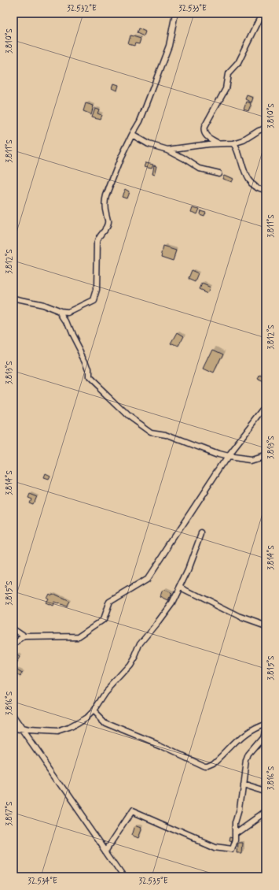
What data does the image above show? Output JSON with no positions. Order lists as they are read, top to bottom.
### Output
{
  "coordinates": [
    "32.532°E",
    "32.533°E",
    "3.810°S",
    "3.811°S",
    "3.812°S",
    "3.813°S",
    "3.814°S",
    "3.815°S",
    "3.816°S",
    "3.817°S",
    "32.534°E",
    "32.535°E"
  ]
}
